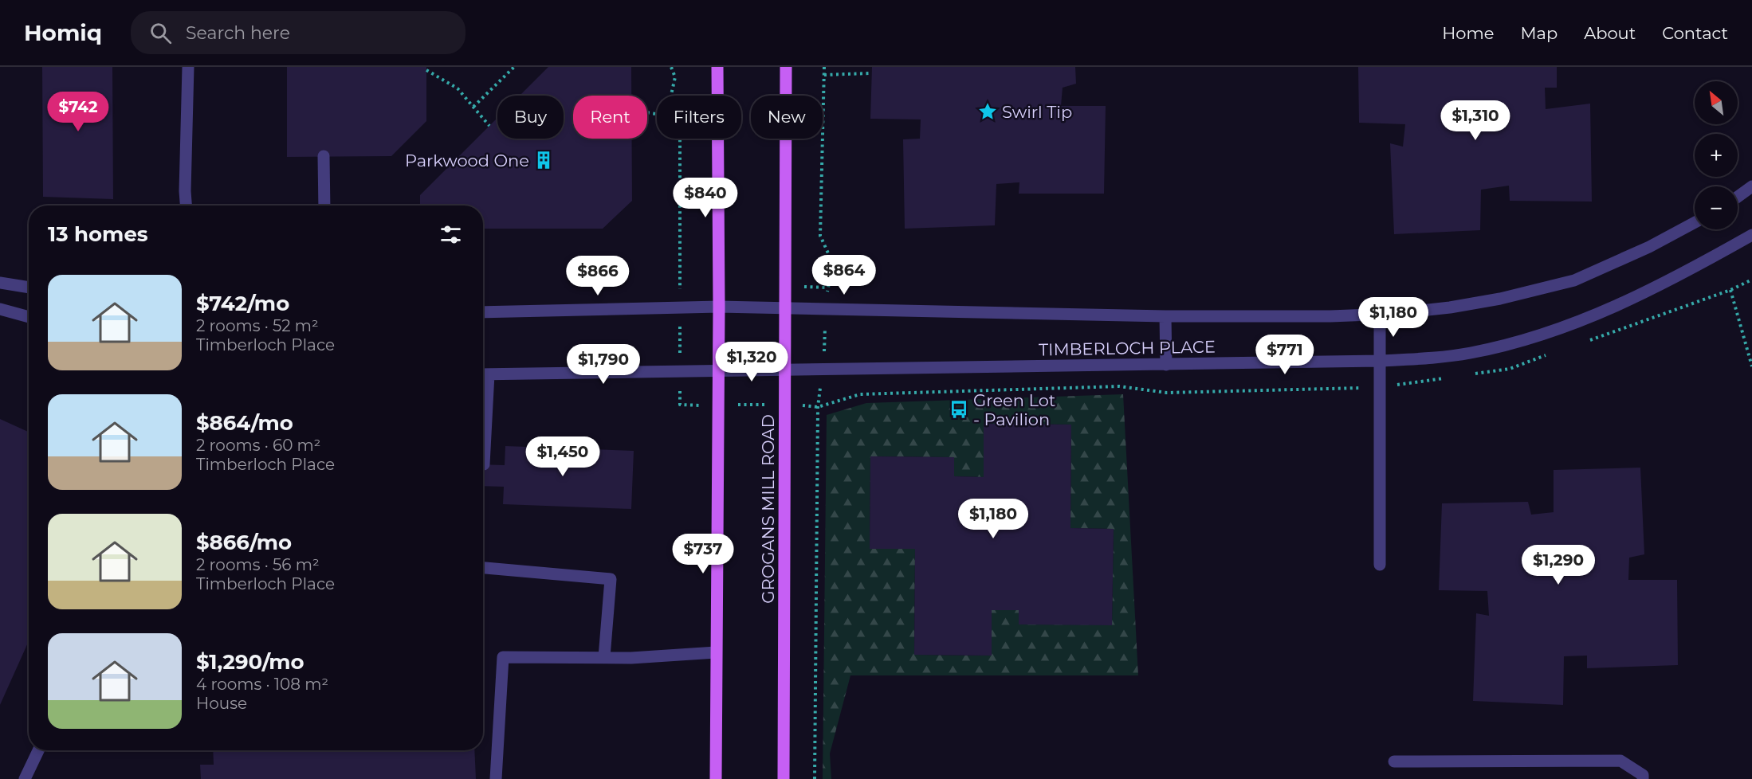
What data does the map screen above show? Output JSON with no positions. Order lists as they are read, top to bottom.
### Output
{
  "streets": {
    "main road": ["GROGANS MILL ROAD"],
    "street": ["TIMBERLOCH PLACE"]
  },
  "crossings": [
    ["TIMBERLOCH PLACE", "GROGANS MILL ROAD"]
  ],
  "places": {
    "place": ["Swirl Tip"],
    "building": ["Parkwood One"],
    "bus stop": ["Green Lot - Pavilion"]
  },
  "north": "top left",
  "page": {
    "header": "Homiq",
    "search": "Search here",
    "nav": [
      "Home",
      "Map",
      "About",
      "Contact"
    ],
    "map_buttons": ["+", "−"],
    "price": [
      "$742",
      "$1,310",
      "$840",
      "$864",
      "$866",
      "$1,180",
      "$771",
      "$1,320",
      "$1,790",
      "$1,450",
      "$1,180",
      "$737",
      "$1,290"
    ],
    "chip": [
      "Buy",
      "Rent",
      "Filters",
      "New"
    ],
    "heading": "13 homes",
    "list": [
      {
        "name": "$742/mo",
        "note": "2 rooms · 52 m² · Timberloch Place"
      },
      {
        "name": "$864/mo",
        "note": "2 rooms · 60 m² · Timberloch Place"
      },
      {
        "name": "$866/mo",
        "note": "2 rooms · 56 m² · Timberloch Place"
      },
      {
        "name": "$1,290/mo",
        "note": "4 rooms · 108 m² · House"
      }
    ]
  }
}
